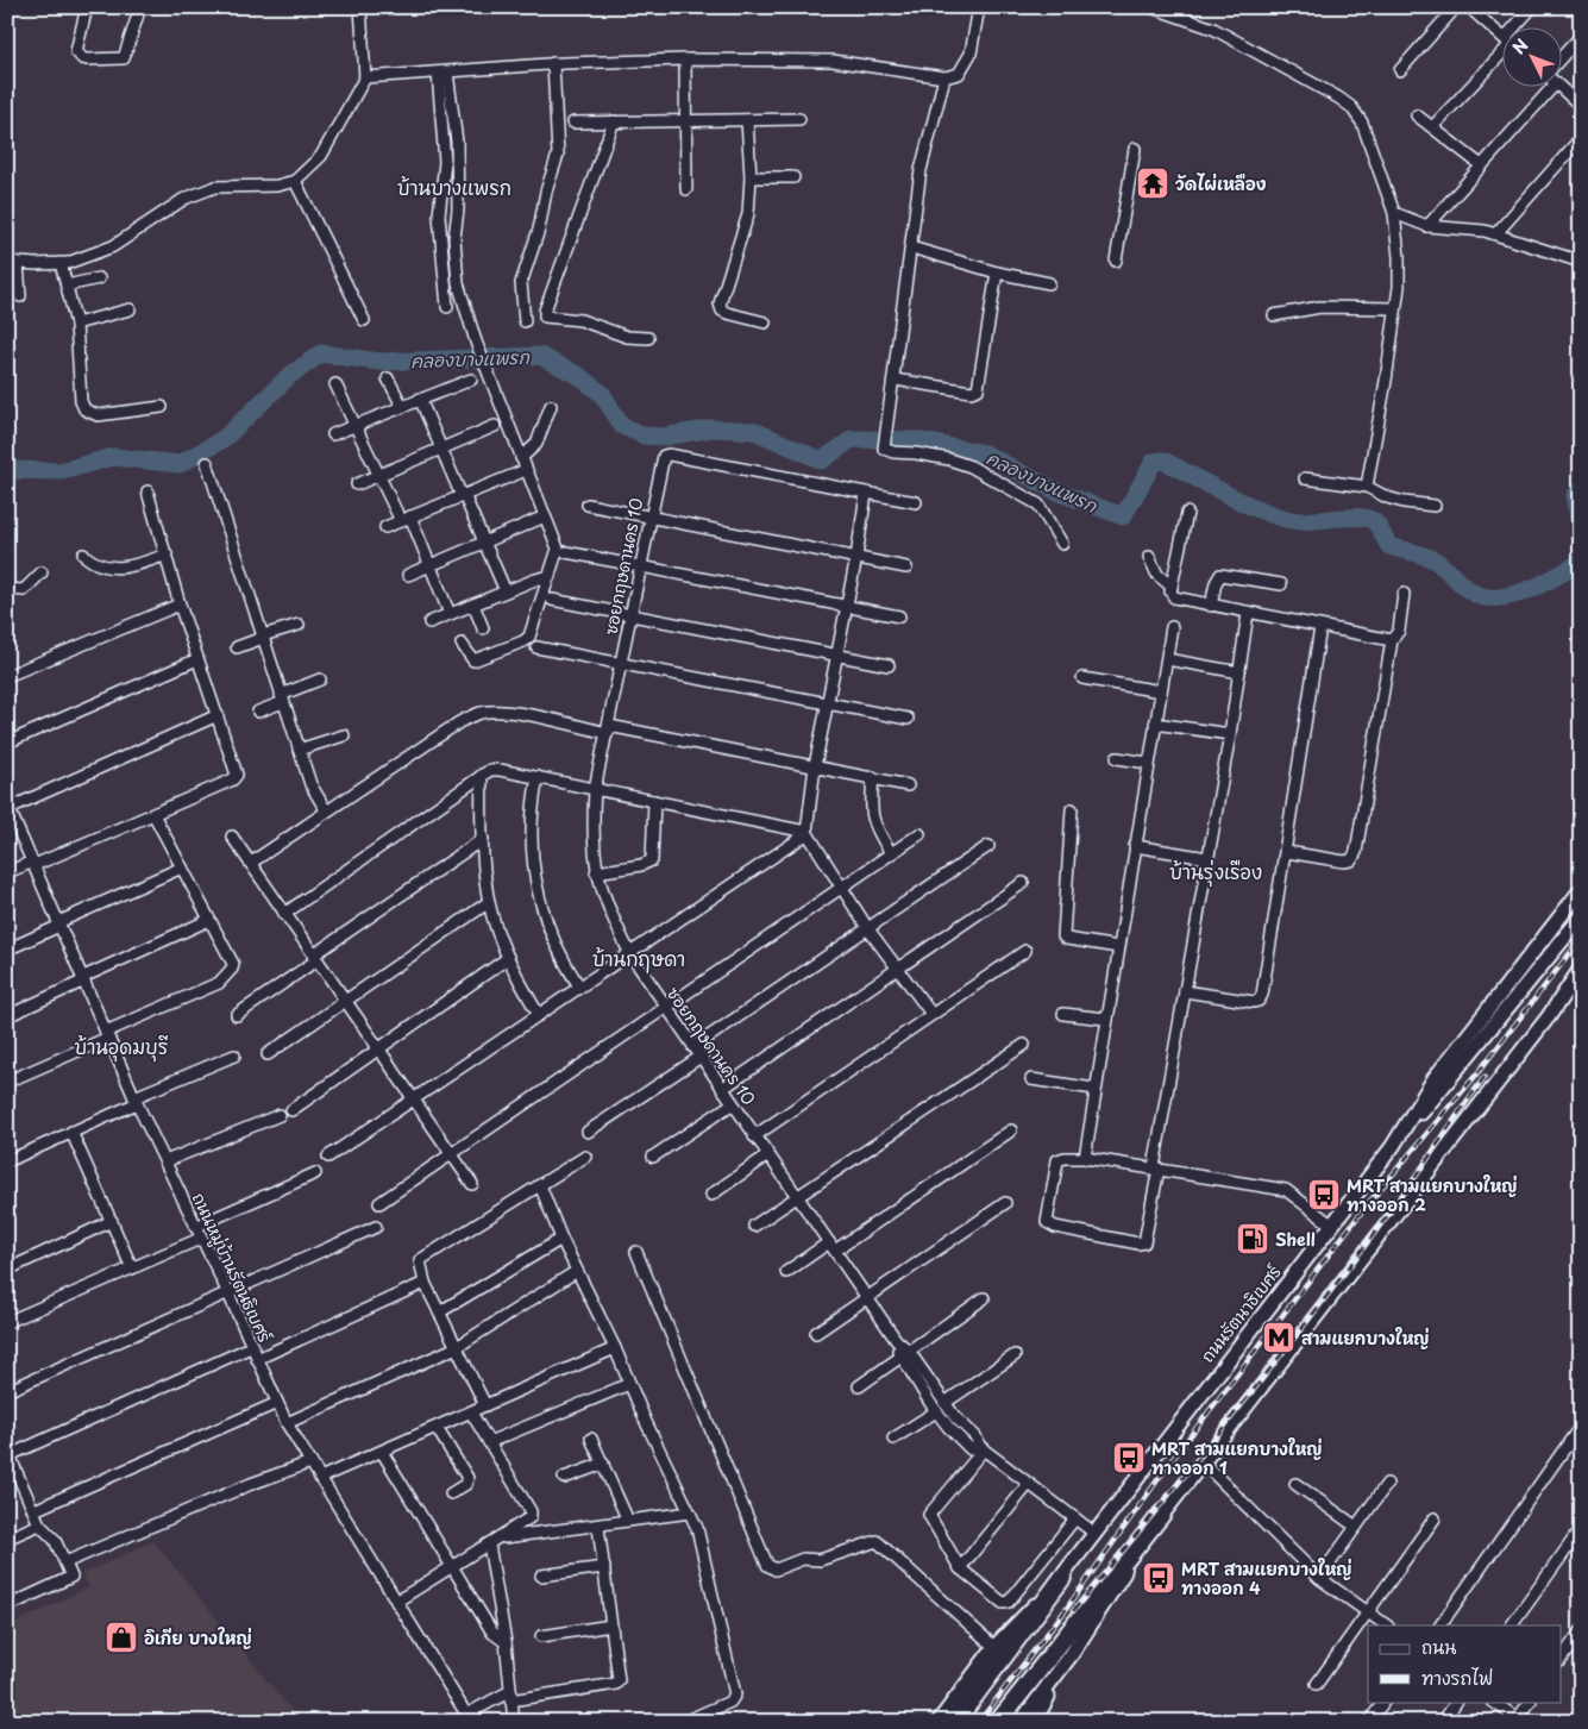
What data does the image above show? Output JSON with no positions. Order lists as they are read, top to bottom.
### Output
{
  "streets": {
    "main road": ["ถนนรัตนาธิเบศร์"],
    "street": ["ซอยกฤษดานคร 10", "ถนนหมู่บ้านรัตนธิเบศร์"]
  },
  "crossings": [
    ["ซอยกฤษดานคร 10", "ถนนรัตนาธิเบศร์"]
  ],
  "districts": [
    "บ้านบางแพรก",
    "บ้านรุ่งเรือง",
    "บ้านกฤษดา",
    "บ้านอุดมบุรี"
  ],
  "water": ["คลองบางแพรก"],
  "places": {
    "temple": ["วัดไผ่เหลือง"],
    "bus stop": ["MRT สามแยกบางใหญ่ ทางออก 2", "MRT สามแยกบางใหญ่ ทางออก 1", "MRT สามแยกบางใหญ่ ทางออก 4"],
    "fuel station": ["Shell"],
    "metro station": ["สามแยกบางใหญ่"],
    "shop": ["อิเกีย บางใหญ่"]
  },
  "legend": ["ถนน", "ทางรถไฟ"],
  "north": "top left"
}
